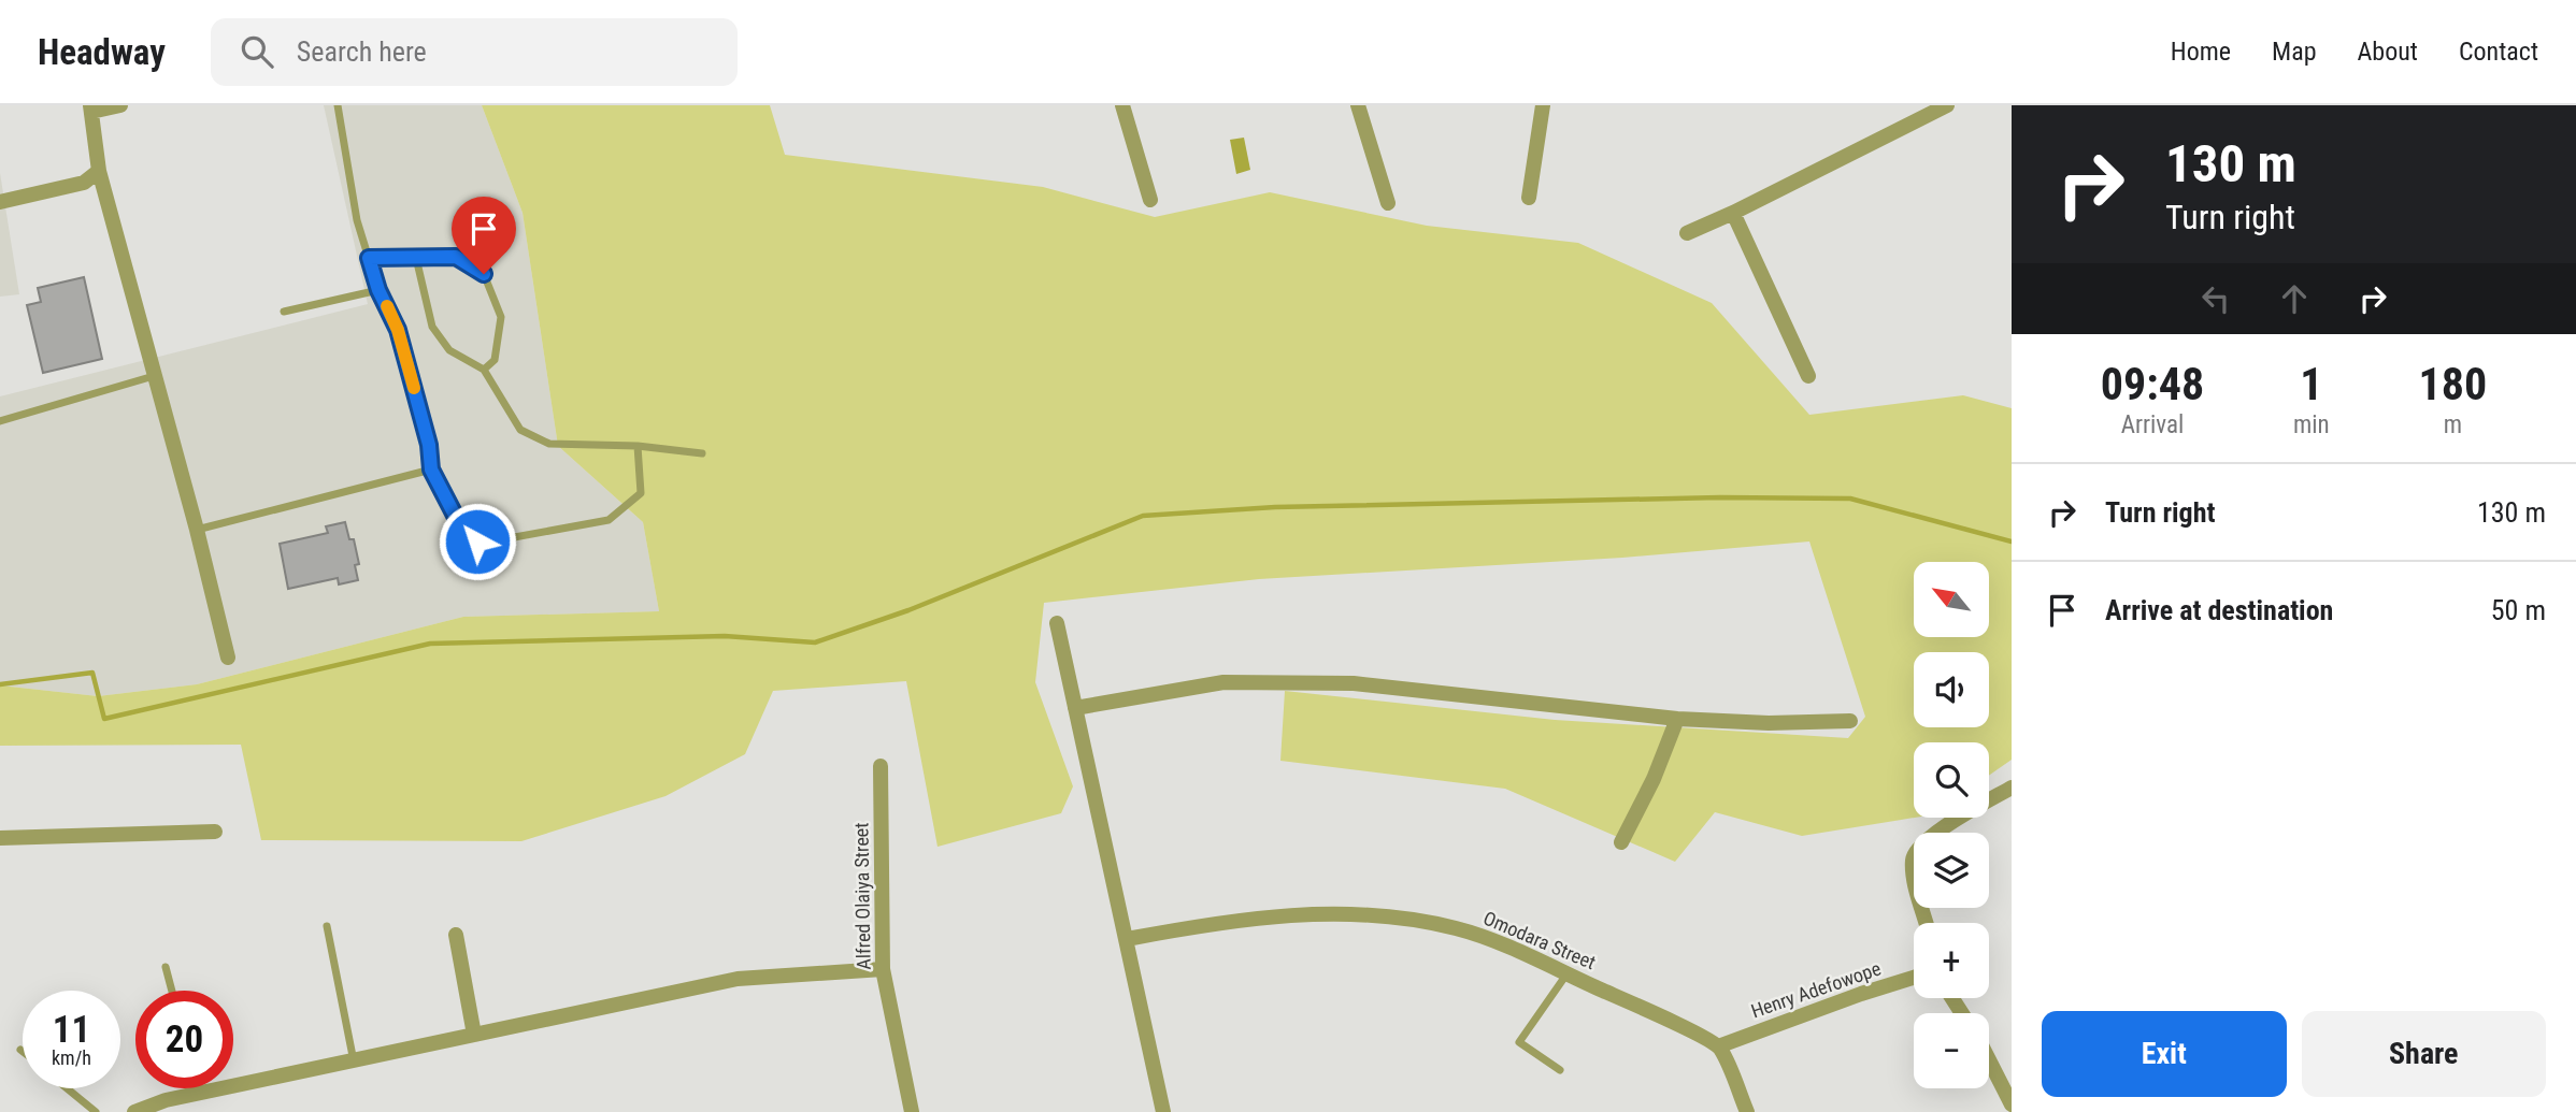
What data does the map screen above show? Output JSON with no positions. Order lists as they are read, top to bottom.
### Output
{
  "streets": {
    "street": ["Alfred Olaiya Street", "Omodara Street", "Henry Adefowope"]
  },
  "crossings": [
    ["Omodara Street", "Henry Adefowope"]
  ],
  "north": "top left",
  "page": {
    "header": "Headway",
    "search": "Search here",
    "nav": [
      "Home",
      "Map",
      "About",
      "Contact"
    ],
    "turn": ["130 m", "Turn right"],
    "eta": [
      "09:48",
      "Arrival",
      "1",
      "min",
      "180",
      "m"
    ],
    "list": [
      {
        "name": "Turn right",
        "value": "130 m"
      },
      {
        "name": "Arrive at destination",
        "value": "50 m"
      }
    ],
    "map_buttons": ["+", "−"],
    "speed": "11 km/h",
    "limit": "20",
    "buttons": ["Exit", "Share"]
  }
}
